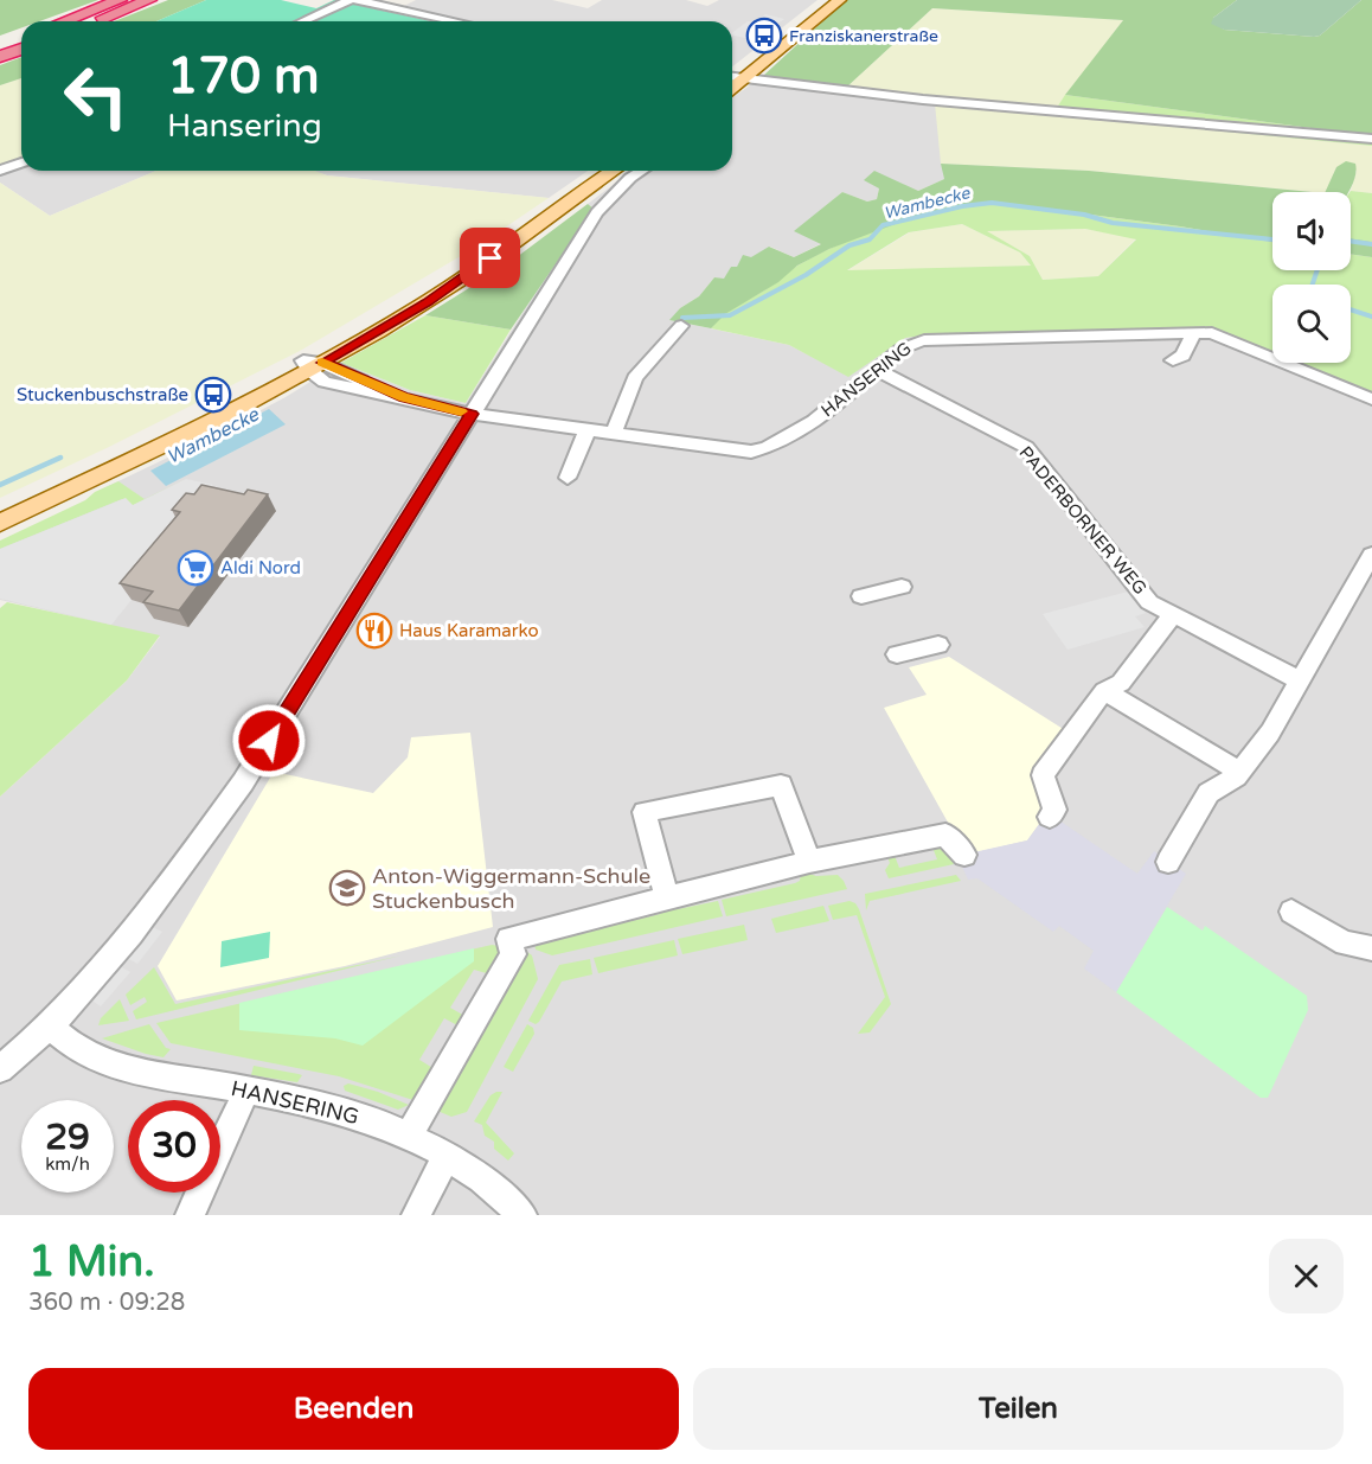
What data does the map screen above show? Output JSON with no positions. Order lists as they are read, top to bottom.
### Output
{
  "streets": {
    "street": ["HANSERING", "PADERBORNER WEG"]
  },
  "crossings": [
    ["HANSERING", "PADERBORNER WEG"]
  ],
  "water": ["Wambecke"],
  "places": {
    "bus stop": ["Franziskanerstraße", "Stuckenbuschstraße"],
    "supermarket": ["Aldi Nord"],
    "restaurant": ["Haus Karamarko"],
    "school or university": ["Anton-Wiggermann-Schule Stuckenbusch"]
  },
  "page": {
    "turn": ["170 m", "Hansering"],
    "speed": "29 km/h",
    "limit": "30",
    "heading": ["1 Min.", "360 m · 09:28"],
    "buttons": ["Beenden", "Teilen"]
  }
}
